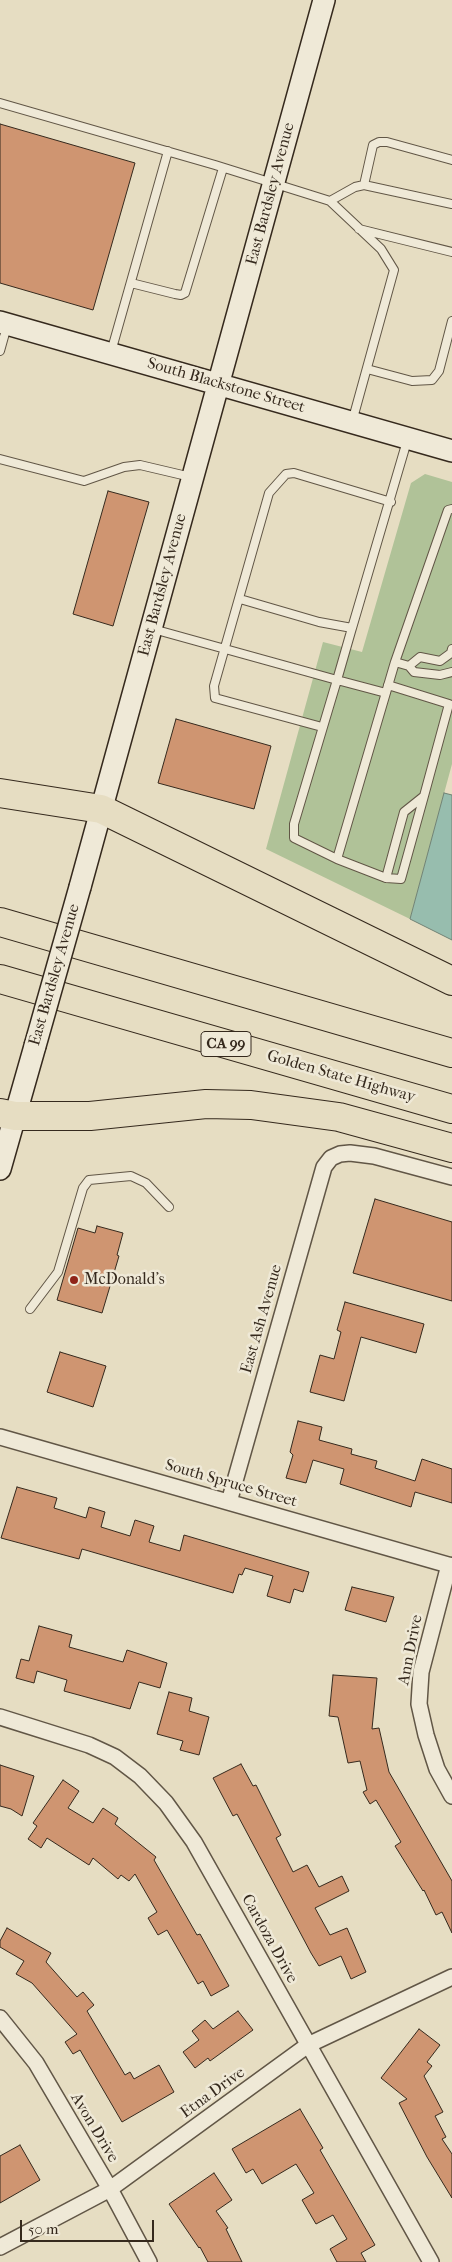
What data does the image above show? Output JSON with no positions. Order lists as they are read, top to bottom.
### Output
{
  "streets": {
    "highway": ["CA 99", "Golden State Highway"],
    "main road": ["East Bardsley Avenue", "South Blackstone Street"],
    "street": [
      "East Ash Avenue",
      "South Spruce Street",
      "Ann Drive",
      "Cardoza Drive",
      "Etna Drive",
      "Avon Drive"
    ]
  },
  "crossings": [
    ["East Bardsley Avenue", "South Blackstone Street"],
    ["East Ash Avenue", "South Spruce Street"],
    ["South Spruce Street", "Ann Drive"],
    ["Cardoza Drive", "Etna Drive"],
    ["Etna Drive", "Avon Drive"]
  ],
  "places": ["McDonald's"],
  "scale_bar": "50 m"
}
